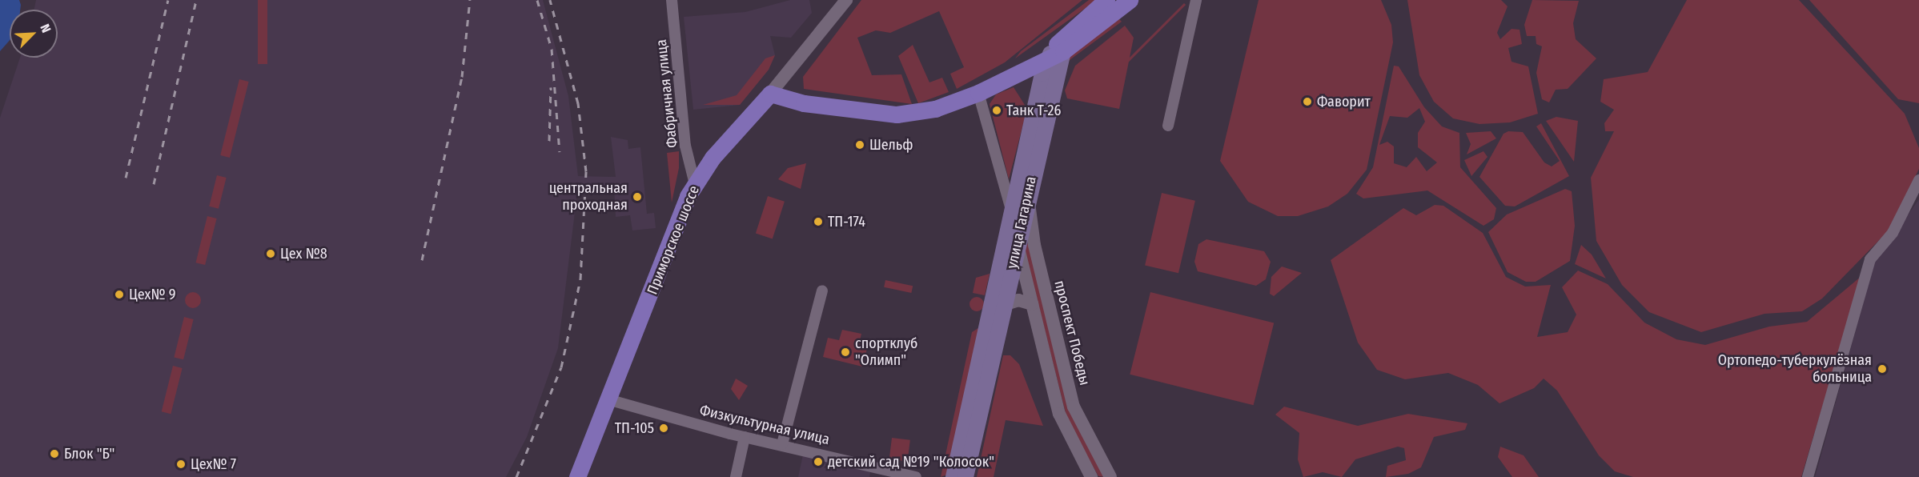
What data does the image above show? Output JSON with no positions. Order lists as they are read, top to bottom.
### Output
{
  "streets": {
    "main road": ["улица Гагарина", "Приморское шоссе"],
    "street": ["Фабричная улица", "проспект Победы", "Физкультурная улица"]
  },
  "crossings": [
    ["Фабричная улица", "Приморское шоссе"],
    ["улица Гагарина", "проспект Победы"],
    ["Приморское шоссе", "Физкультурная улица"]
  ],
  "places": [
    "Фаворит",
    "Танк Т-26",
    "Шельф",
    "центральная проходная",
    "ТП-174",
    "Цех №8",
    "Цех№ 9",
    "спортклуб \"Олимп\"",
    "Ортопедо-туберкулёзная больница",
    "ТП-105",
    "Блок \"Б\"",
    "детский сад №19 \"Колосок\"",
    "Цех№ 7"
  ],
  "north": "top right"
}
